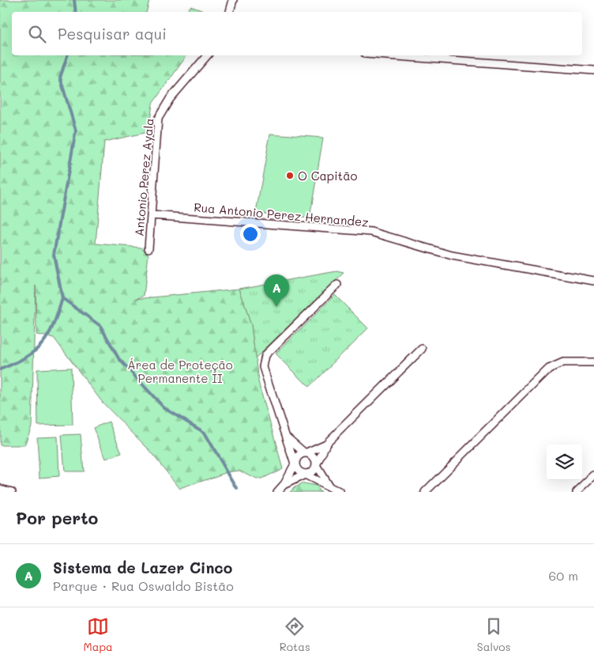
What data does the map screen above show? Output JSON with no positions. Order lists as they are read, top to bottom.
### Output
{
  "streets": {
    "street": ["Antonio Perez Ayala", "Rua Antonio Perez Hernandez"]
  },
  "crossings": [
    ["Antonio Perez Ayala", "Rua Antonio Perez Hernandez"]
  ],
  "parks": ["Área de Proteção Permanente II"],
  "places": ["O Capitão"],
  "page": {
    "search": "Pesquisar aqui",
    "pins": "A",
    "heading": "Por perto",
    "list": [
      {
        "mark": "A",
        "name": "Sistema de Lazer Cinco",
        "note": "Parque · Rua Oswaldo Bistão",
        "value": "60 m"
      }
    ],
    "nav": ["Mapa", "Rotas", "Salvos"]
  }
}
